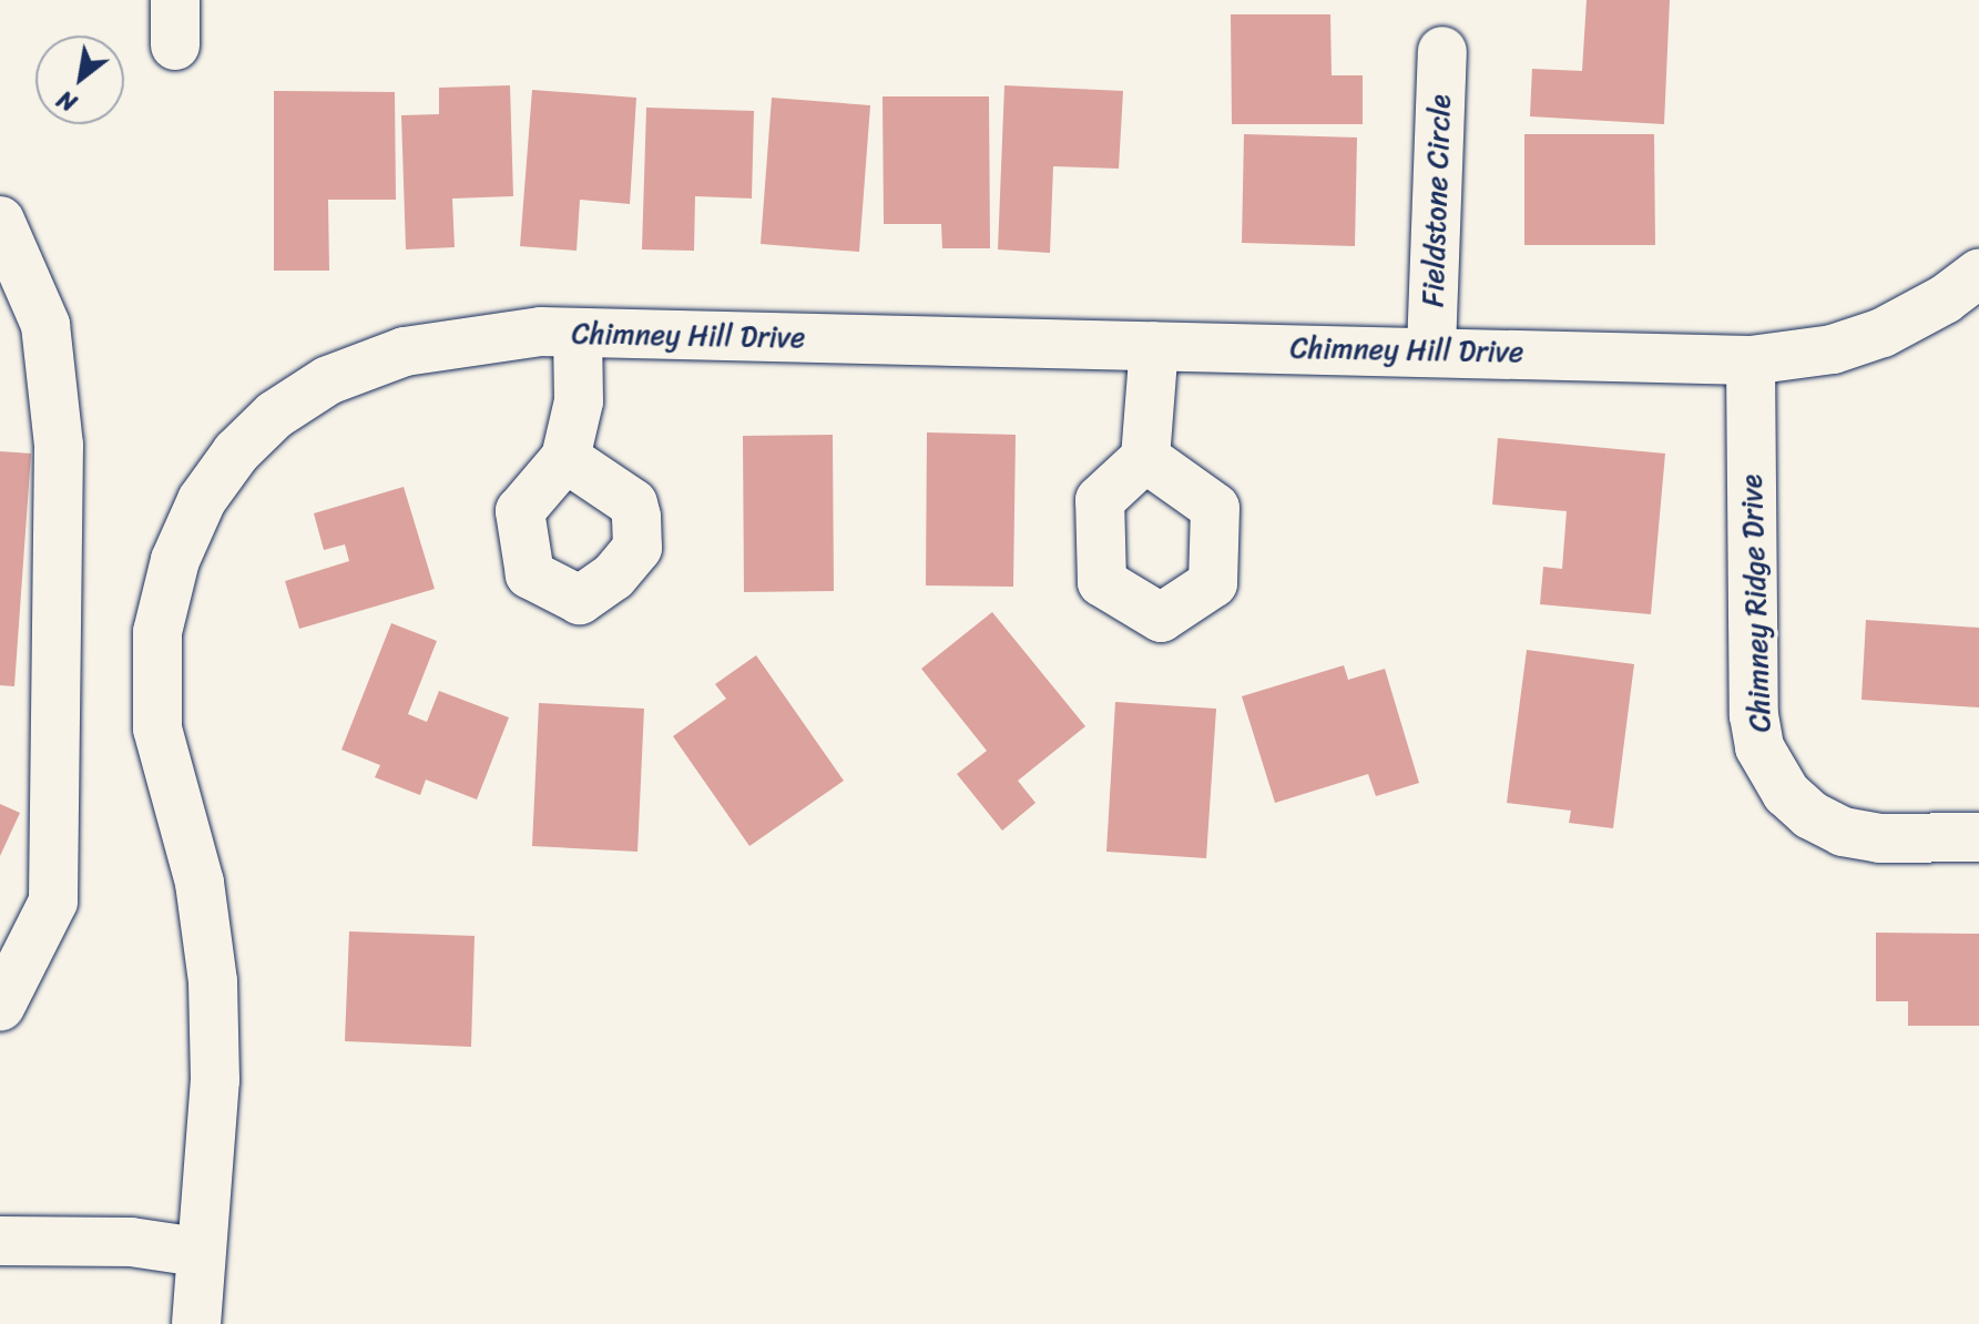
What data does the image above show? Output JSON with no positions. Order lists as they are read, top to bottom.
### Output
{
  "streets": {
    "street": ["Fieldstone Circle", "Chimney Hill Drive", "Chimney Ridge Drive"]
  },
  "crossings": [
    ["Fieldstone Circle", "Chimney Hill Drive"],
    ["Chimney Hill Drive", "Chimney Ridge Drive"]
  ],
  "north": "bottom left"
}
